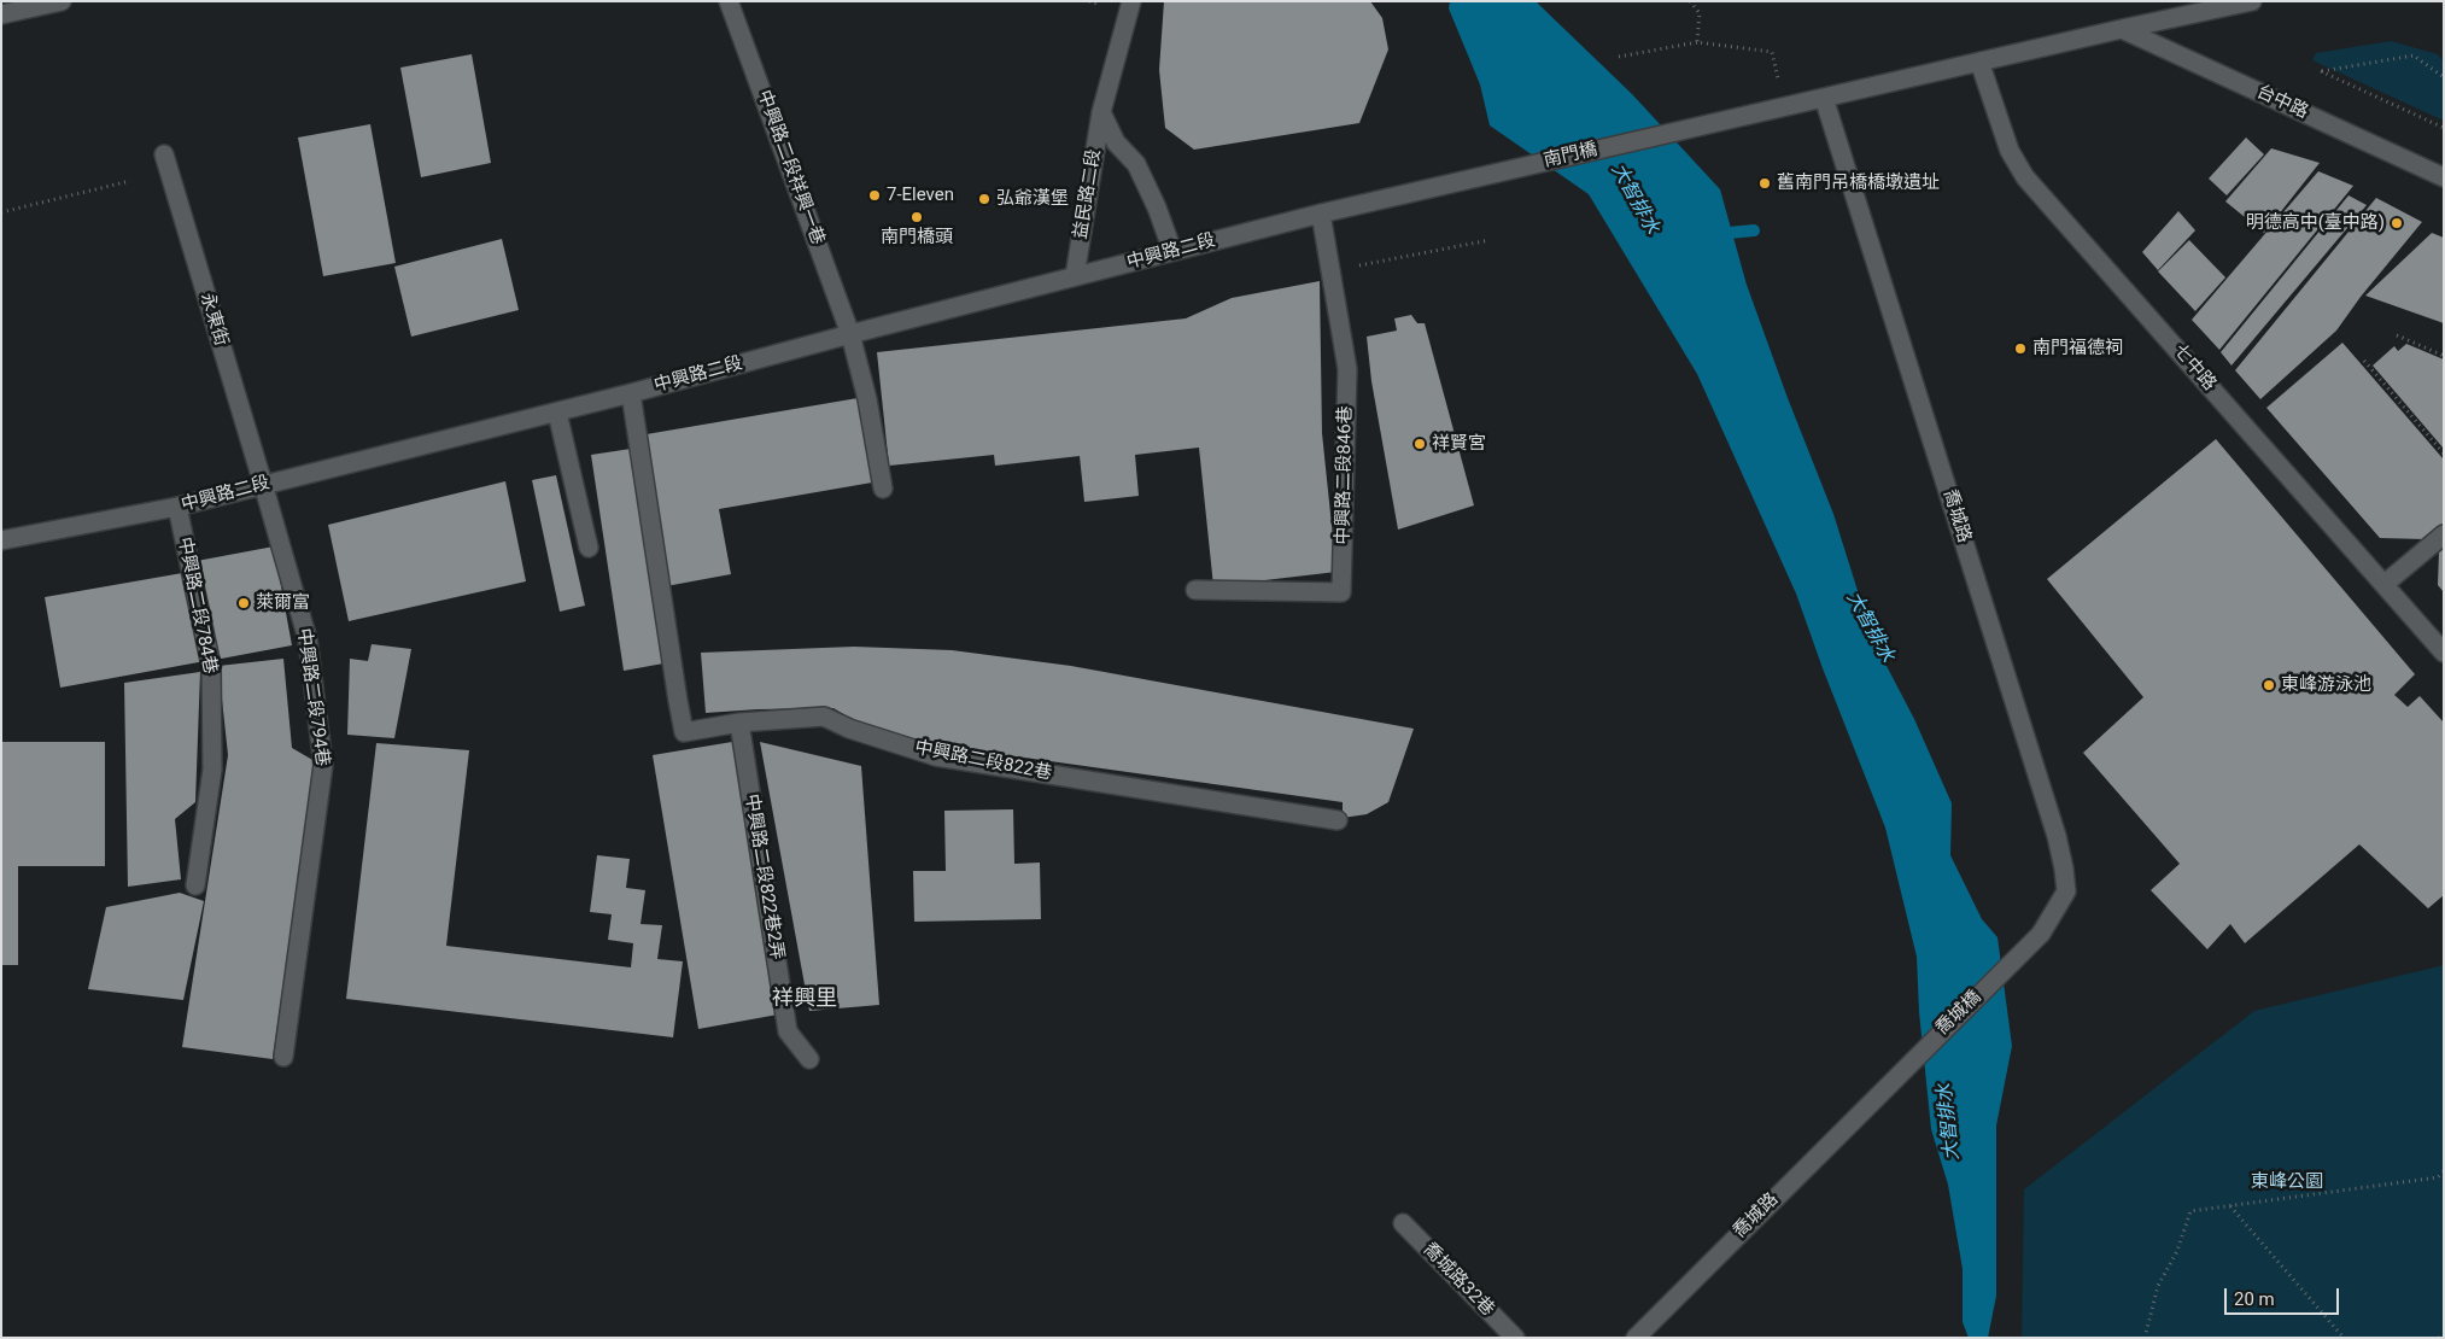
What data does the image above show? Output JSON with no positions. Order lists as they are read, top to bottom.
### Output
{
  "streets": {
    "street": [
      "台中路",
      "南門橋",
      "中興路二段祥興一巷",
      "益民路二段",
      "中興路二段",
      "永東街",
      "七中路",
      "中興路二段846巷",
      "喬城路",
      "中興路二段784巷",
      "中興路二段794巷",
      "中興路二段822巷",
      "中興路二段822巷2弄",
      "喬城橋",
      "喬城路32巷"
    ]
  },
  "crossings": [
    ["南門橋", "中興路二段"],
    ["中興路二段祥興一巷", "中興路二段"],
    ["益民路二段", "中興路二段"],
    ["中興路二段", "永東街"],
    ["中興路二段", "中興路二段846巷"],
    ["中興路二段", "中興路二段784巷"],
    ["中興路二段", "中興路二段794巷"],
    ["中興路二段", "中興路二段822巷"],
    ["永東街", "中興路二段794巷"],
    ["喬城路", "喬城橋"],
    ["中興路二段822巷", "中興路二段822巷2弄"]
  ],
  "districts": ["祥興里"],
  "water": ["大智排水"],
  "parks": ["東峰公園"],
  "places": [
    "舊南門吊橋橋墩遺址",
    "7-Eleven",
    "弘爺漢堡",
    "南門橋頭",
    "明德高中(臺中路)",
    "南門福德祠",
    "祥賢宮",
    "萊爾富",
    "東峰游泳池"
  ],
  "scale_bar": "20 m"
}
